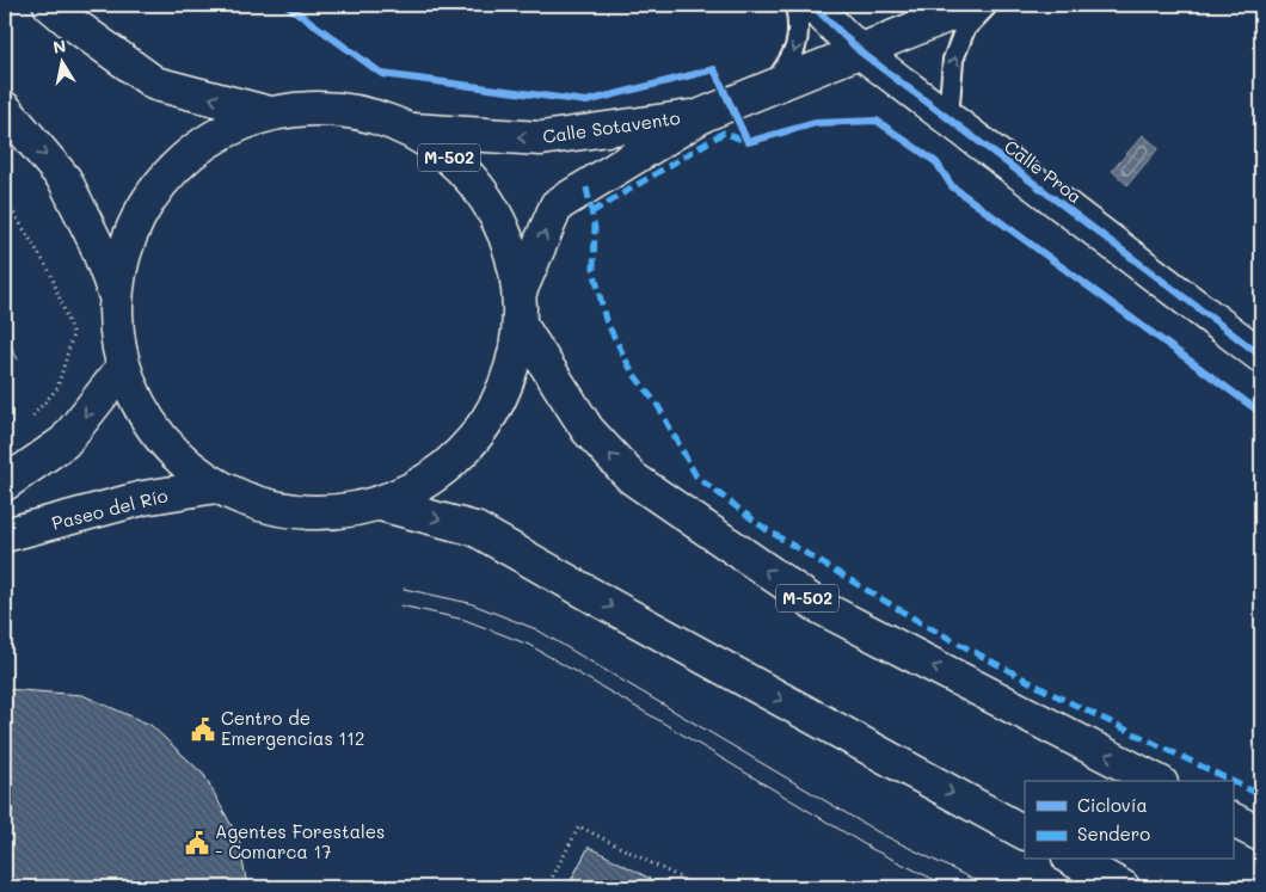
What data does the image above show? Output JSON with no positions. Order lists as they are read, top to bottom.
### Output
{
  "streets": {
    "main road": [
      "Calle Sotavento",
      "M-502",
      "Calle Proa",
      "Paseo del Río"
    ]
  },
  "crossings": [
    ["Calle Sotavento", "M-502"],
    ["Calle Sotavento", "Calle Proa"],
    ["M-502", "Paseo del Río"]
  ],
  "places": {
    "public building": ["Centro de Emergencias 112", "Agentes Forestales - Comarca 17"]
  },
  "legend": ["Ciclovía", "Sendero"],
  "north": "top"
}
